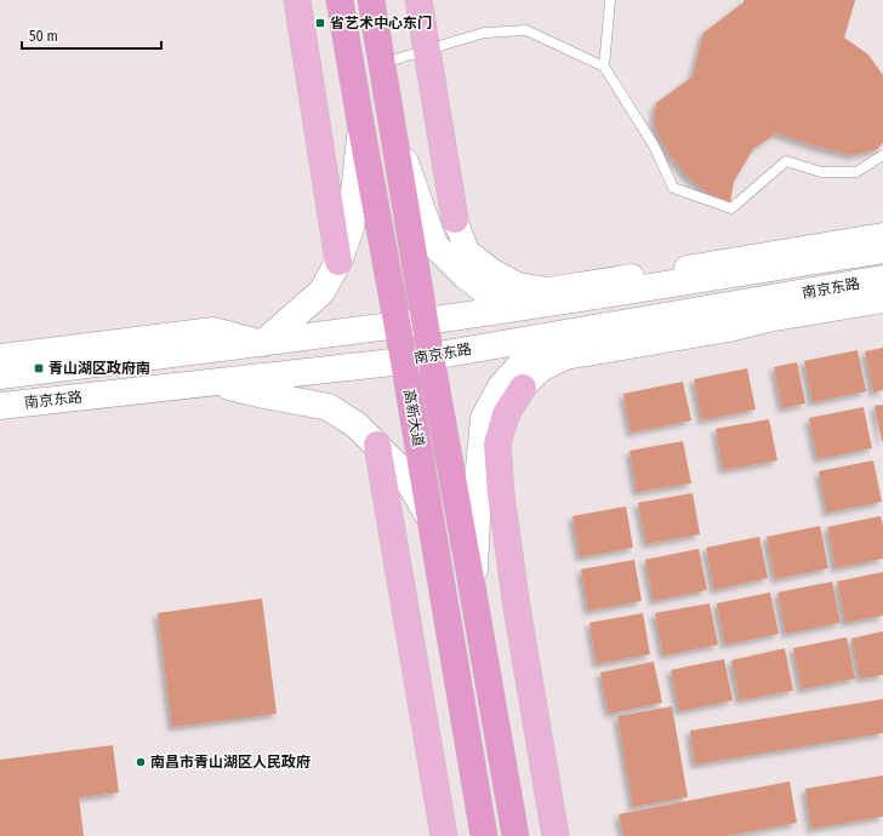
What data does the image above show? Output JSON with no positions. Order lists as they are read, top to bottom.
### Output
{
  "streets": {
    "highway": ["高新大道"],
    "main road": ["南京东路"]
  },
  "crossings": [
    ["南京东路", "高新大道"]
  ],
  "places": {
    "transit": ["省艺术中心东门", "青山湖区政府南"],
    "other": ["南昌市青山湖区人民政府"]
  },
  "scale_bar": "50 m"
}
